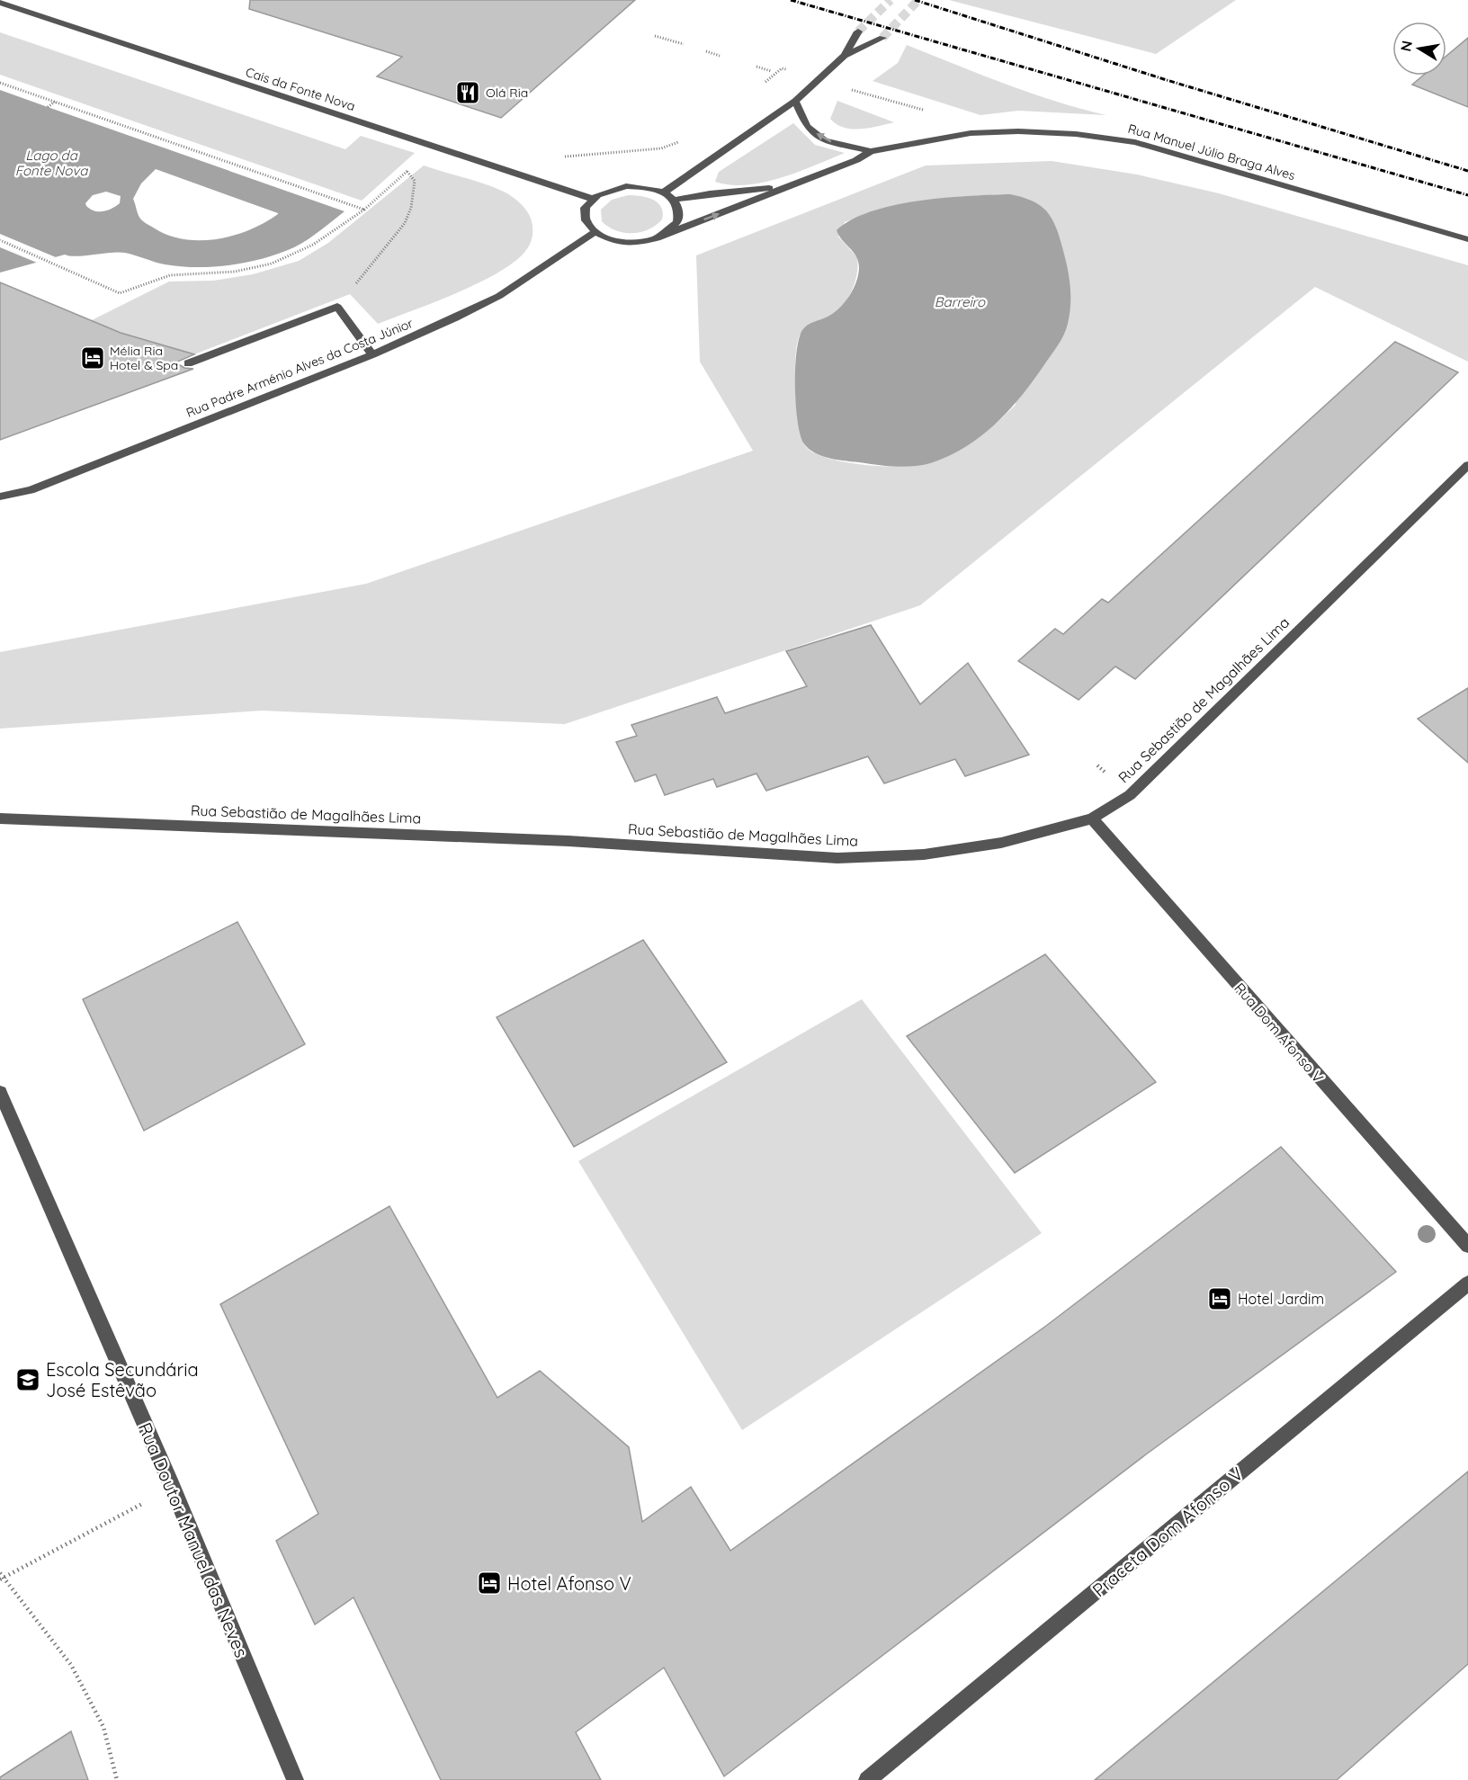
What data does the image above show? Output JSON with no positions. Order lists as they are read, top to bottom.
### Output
{
  "streets": {
    "street": [
      "Cais da Fonte Nova",
      "Rua Manuel Júlio Braga Alves",
      "Rua Padre Arménio Alves da Costa Júnior",
      "Rua Sebastião de Magalhães Lima",
      "Rua Dom Afonso V",
      "Praceta Dom Afonso V",
      "Rua Doutor Manuel das Neves"
    ]
  },
  "crossings": [
    ["Cais da Fonte Nova", "Rua Manuel Júlio Braga Alves"],
    ["Cais da Fonte Nova", "Rua Padre Arménio Alves da Costa Júnior"],
    ["Rua Manuel Júlio Braga Alves", "Rua Padre Arménio Alves da Costa Júnior"],
    ["Rua Sebastião de Magalhães Lima", "Rua Dom Afonso V"]
  ],
  "water": ["Lago da Fonte Nova", "Barreiro"],
  "places": {
    "restaurant": ["Olá Ria"],
    "hotel": ["Mélia Ria Hotel & Spa", "Hotel Jardim", "Hotel Afonso V"],
    "school or university": ["Escola Secundária José Estêvão"]
  },
  "north": "left"
}
